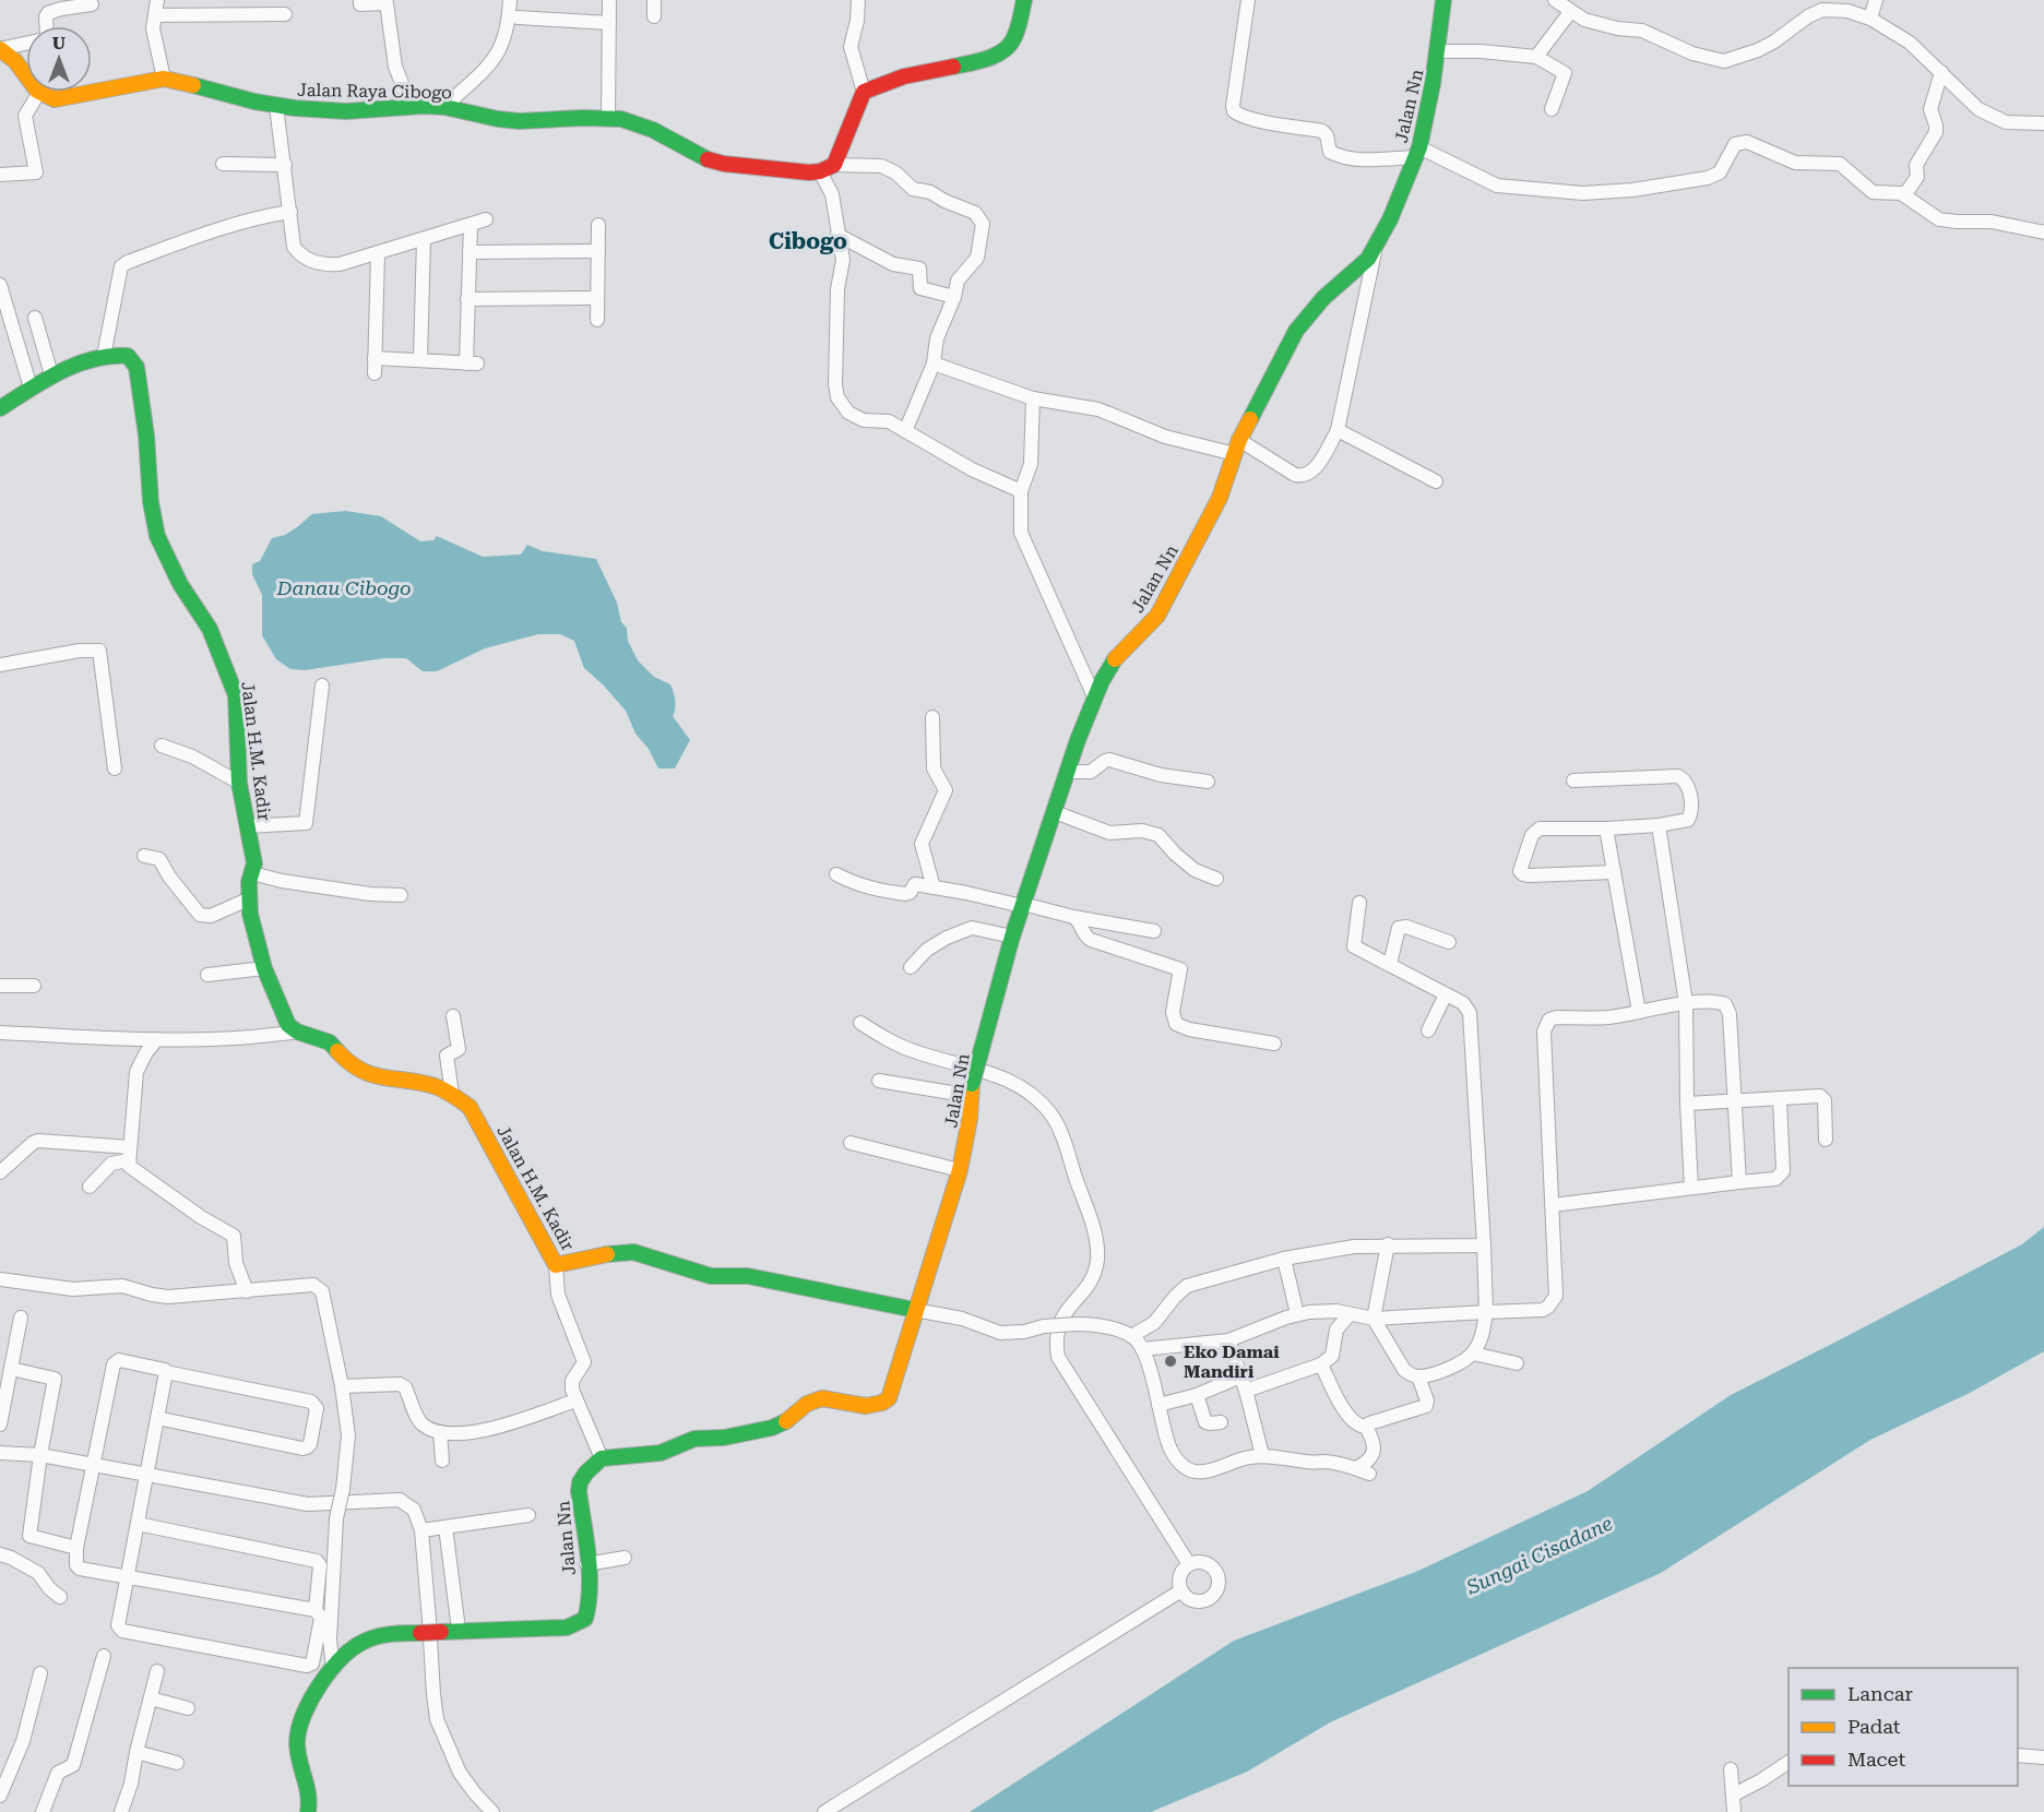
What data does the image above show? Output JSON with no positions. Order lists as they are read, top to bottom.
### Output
{
  "streets": {
    "street": ["Jalan Raya Cibogo", "Jalan Nn", "Jalan H.M. Kadir"]
  },
  "crossings": [
    ["Jalan Nn", "Jalan H.M. Kadir"]
  ],
  "districts": ["Cibogo"],
  "water": ["Danau Cibogo", "Sungai Cisadane"],
  "places": ["Eko Damai Mandiri"],
  "legend": ["Lancar", "Padat", "Macet"],
  "north": "top"
}
